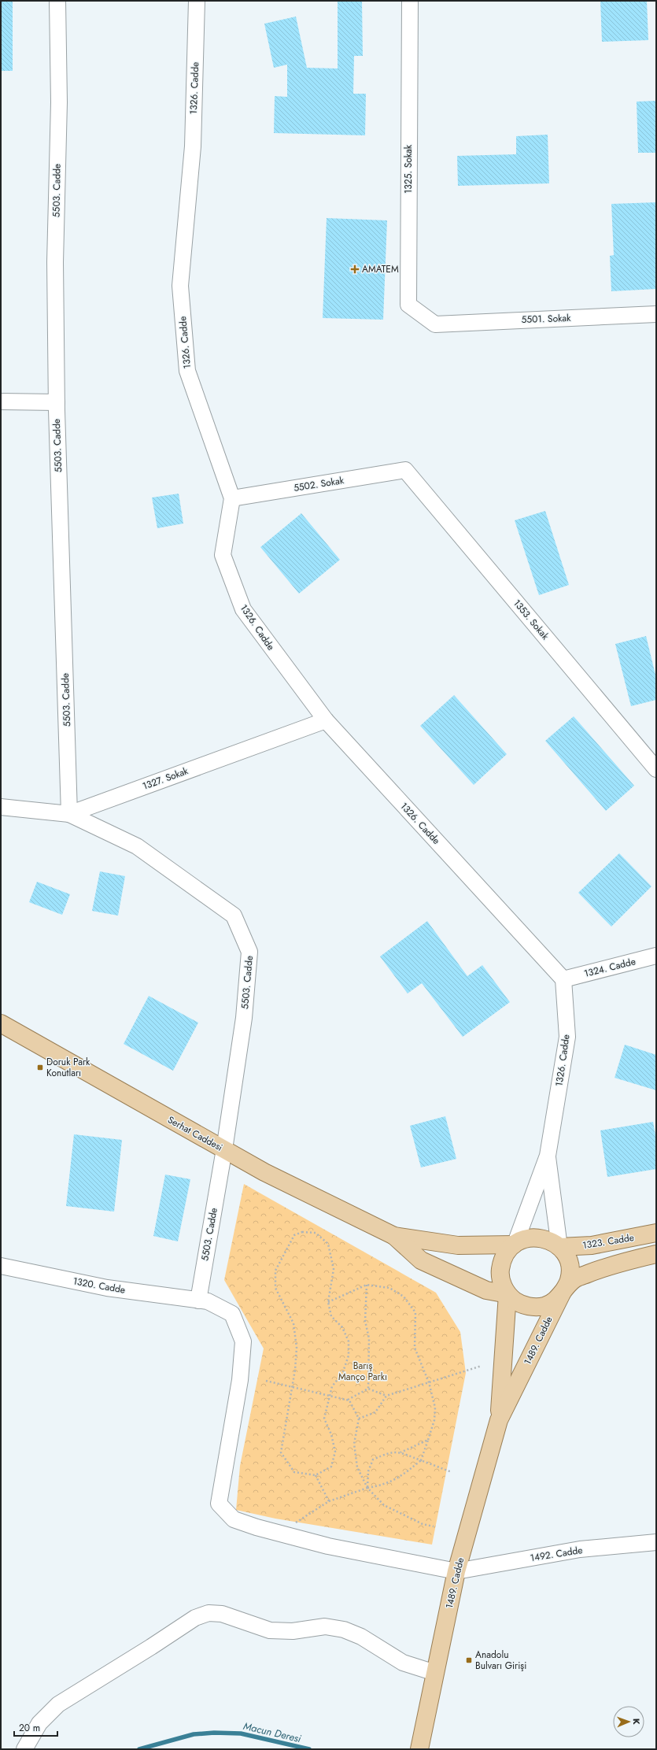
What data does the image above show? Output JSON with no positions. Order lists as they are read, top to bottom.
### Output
{
  "streets": {
    "main road": ["Serhat Caddesi", "1323. Cadde", "1489. Cadde"],
    "street": [
      "1326. Cadde",
      "1325. Sokak",
      "5503. Cadde",
      "5501. Sokak",
      "5502. Sokak",
      "1353. Sokak",
      "1327. Sokak",
      "1324. Cadde",
      "1320. Cadde",
      "1492. Cadde"
    ]
  },
  "crossings": [
    ["1326. Cadde", "5502. Sokak"],
    ["1326. Cadde", "1327. Sokak"],
    ["1326. Cadde", "1324. Cadde"],
    ["1325. Sokak", "5501. Sokak"],
    ["5503. Cadde", "1327. Sokak"],
    ["5503. Cadde", "Serhat Caddesi"],
    ["5503. Cadde", "1320. Cadde"],
    ["5502. Sokak", "1353. Sokak"],
    ["1323. Cadde", "1489. Cadde"],
    ["1489. Cadde", "1492. Cadde"]
  ],
  "water": ["Macun Deresi"],
  "parks": ["Barış Manço Parkı"],
  "places": {
    "health": ["AMATEM"],
    "transit": ["Doruk Park Konutları", "Anadolu Bulvarı Girişi"]
  },
  "scale_bar": "20 m",
  "north": "right"
}
